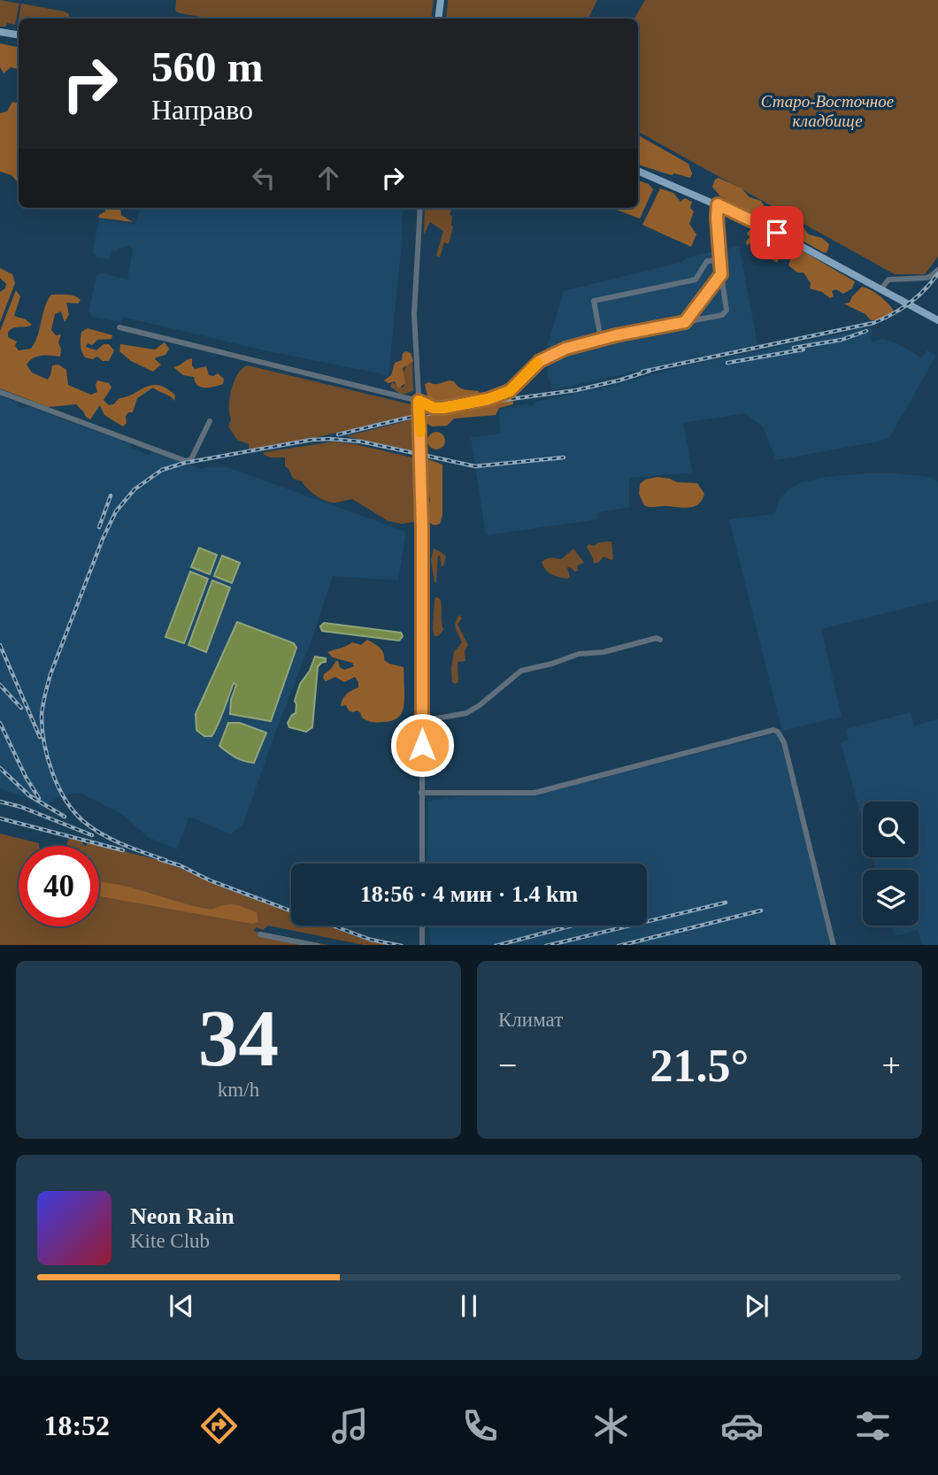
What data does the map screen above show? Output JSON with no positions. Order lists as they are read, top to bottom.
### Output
{
  "parks": ["Старо-Восточное кладбище"],
  "page": {
    "turn": ["560 m", "Направо"],
    "limit": "40",
    "trip": "18:56 · 4 мин · 1.4 km",
    "tile": [
      ["34", "km/h"],
      "Климат"
    ],
    "heat": ["−", "21.5°", "+"],
    "song": ["Neon Rain", "Kite Club"],
    "tabs": "18:52"
  }
}
